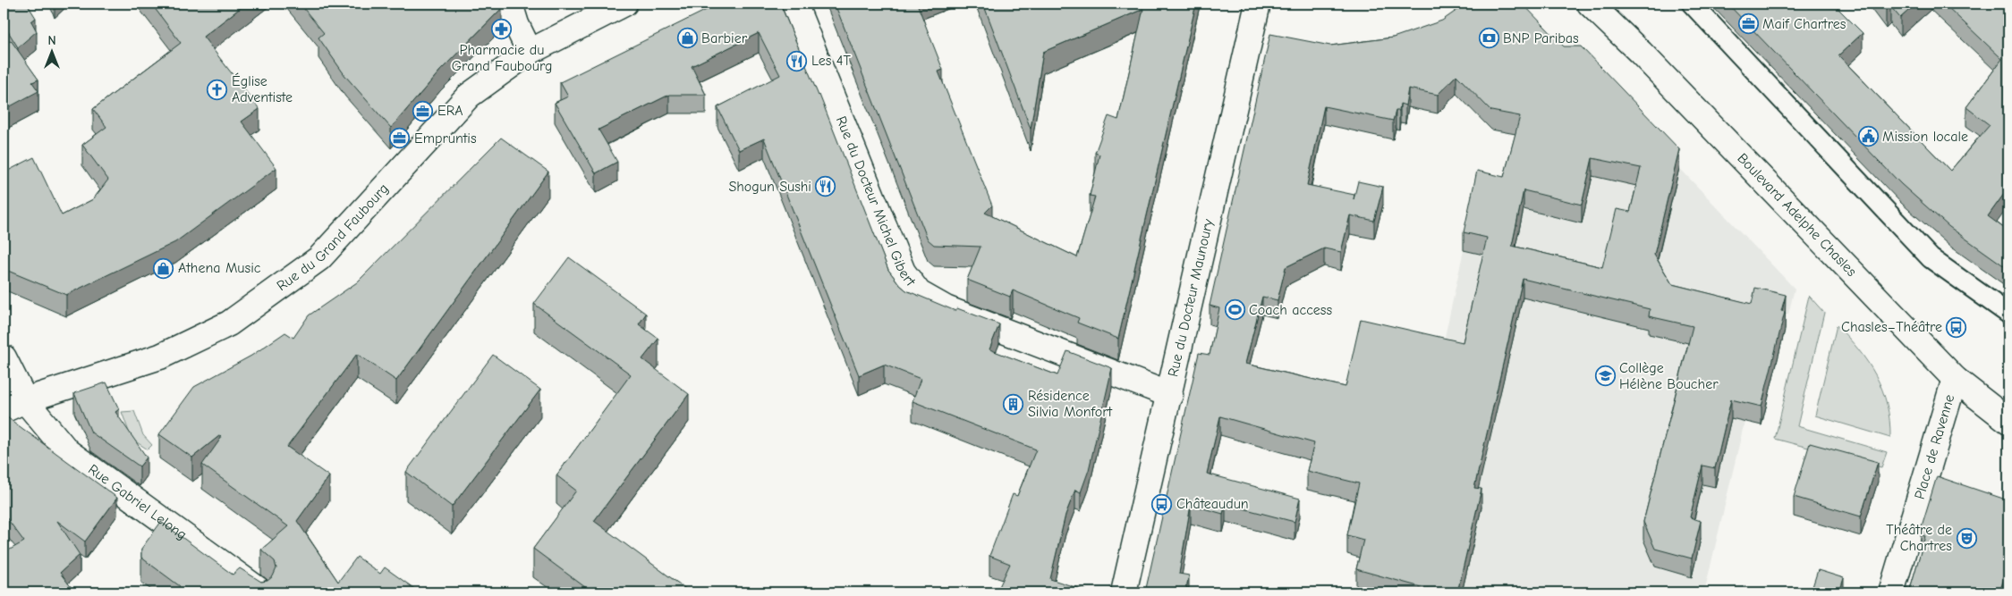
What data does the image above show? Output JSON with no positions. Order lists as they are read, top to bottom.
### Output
{
  "streets": {
    "main road": [
      "Rue du Docteur Michel Gibert",
      "Boulevard Adelphe Chasles",
      "Rue du Grand Faubourg",
      "Rue du Docteur Maunoury",
      "Place de Ravenne",
      "Rue Gabriel Lelong"
    ]
  },
  "crossings": [
    ["Rue du Docteur Michel Gibert", "Rue du Docteur Maunoury"],
    ["Boulevard Adelphe Chasles", "Place de Ravenne"],
    ["Rue du Grand Faubourg", "Rue Gabriel Lelong"]
  ],
  "places": {
    "office": ["Maif Chartres", "ERA", "Empruntis"],
    "pharmacy": ["Pharmacie du Grand Faubourg"],
    "shop": ["Barbier", "Athena Music"],
    "bank": ["BNP Paribas"],
    "restaurant": ["Les 4T", "Shogun Sushi"],
    "church": ["Église Adventiste"],
    "public building": ["Mission locale"],
    "sports": ["Coach access"],
    "bus stop": ["Chasles–Théâtre", "Châteaudun"],
    "school or university": ["Collège Hélène Boucher"],
    "building": ["Résidence Silvia Monfort"],
    "theatre": ["Théâtre de Chartres"]
  },
  "north": "top"
}
